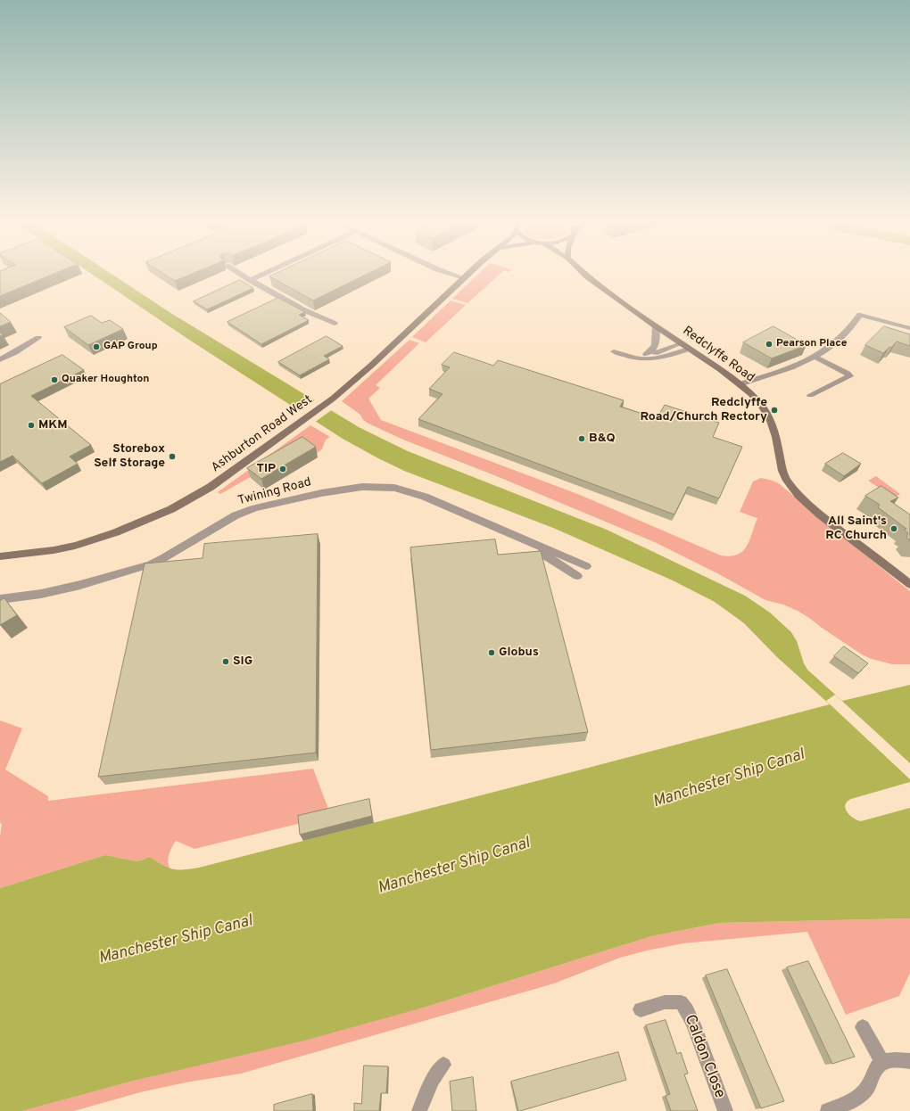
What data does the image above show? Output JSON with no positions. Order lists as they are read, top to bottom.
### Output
{
  "streets": {
    "main road": ["Redclyffe Road", "Ashburton Road West"],
    "street": ["Twining Road", "Caldon Close"]
  },
  "water": ["Manchester Ship Canal"],
  "places": [
    "Pearson Place",
    "GAP Group",
    "Quaker Houghton",
    "Redclyffe Road/Church Rectory",
    "MKM",
    "B&Q",
    "Storebox Self Storage",
    "TIP",
    "All Saint's RC Church",
    "Globus",
    "SIG"
  ]
}
